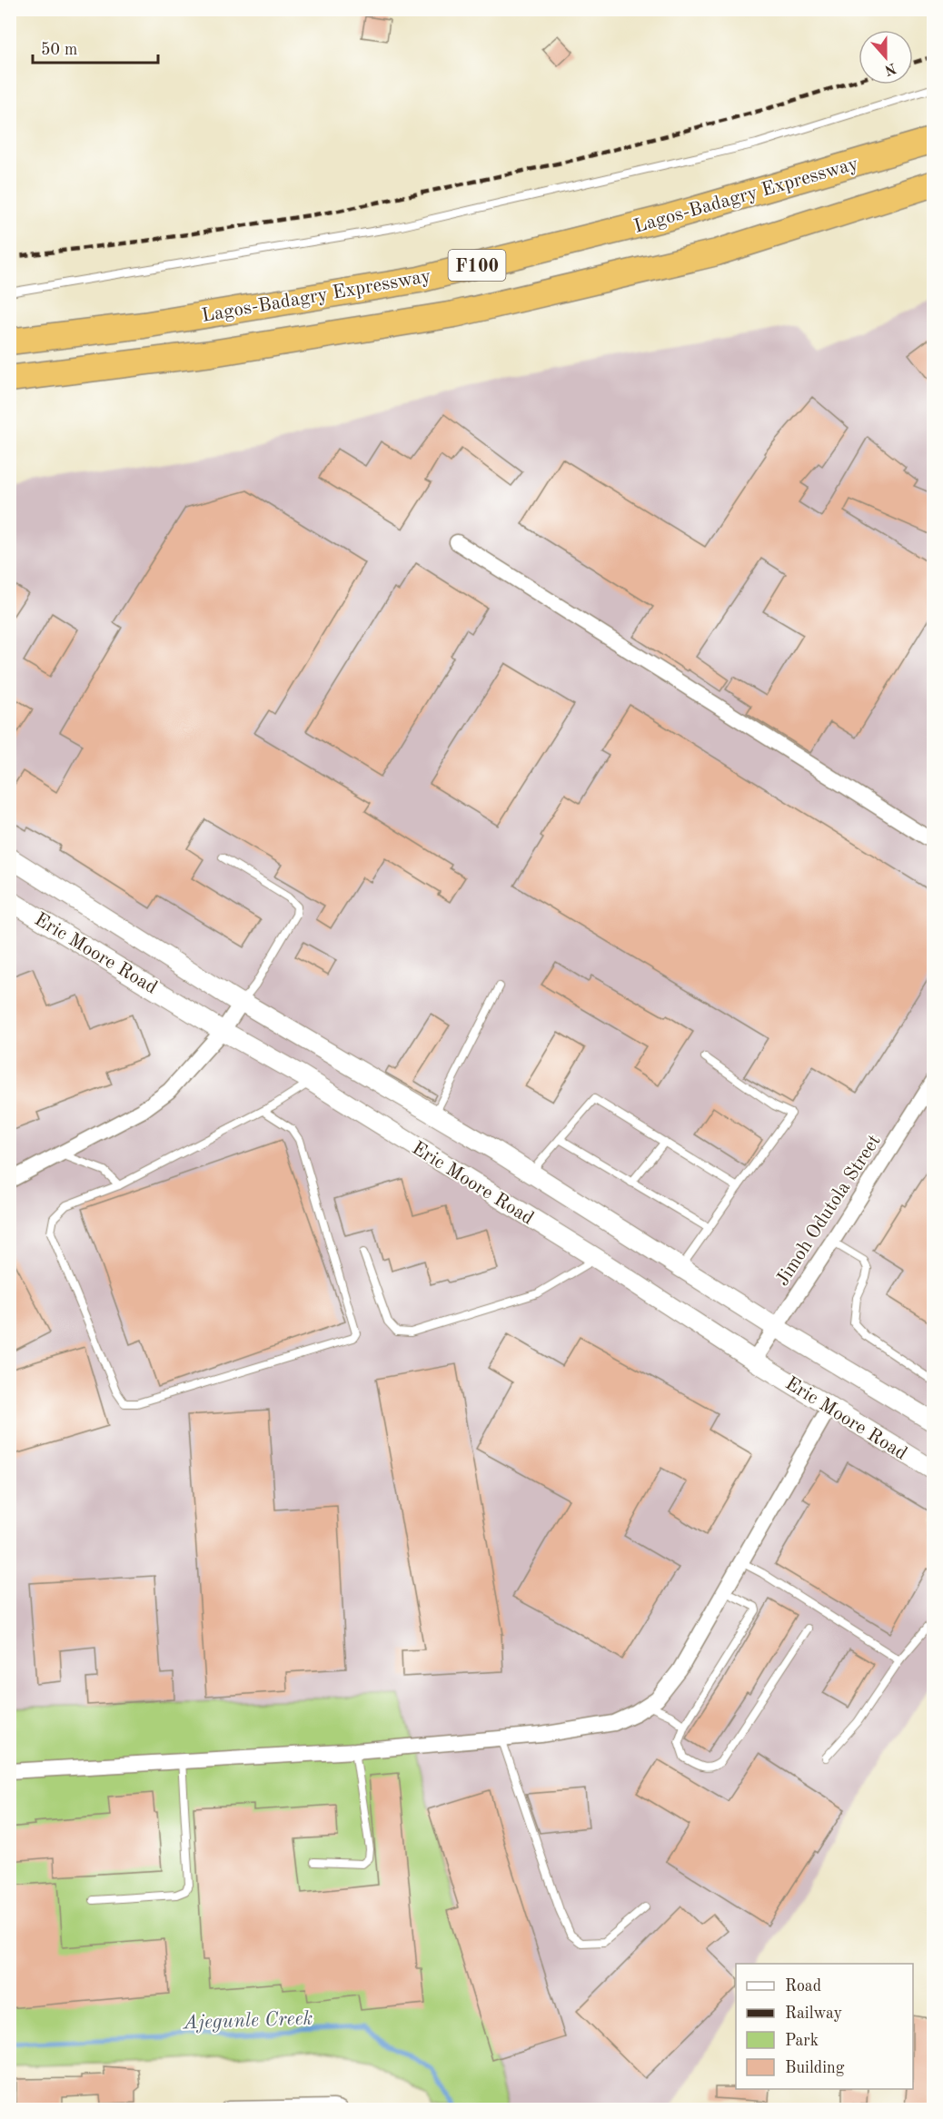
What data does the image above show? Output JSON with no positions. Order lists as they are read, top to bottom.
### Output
{
  "streets": {
    "highway": ["Lagos-Badagry Expressway", "F100"],
    "street": ["Eric Moore Road", "Jimoh Odutola Street"]
  },
  "crossings": [
    ["Eric Moore Road", "Jimoh Odutola Street"]
  ],
  "water": ["Ajegunle Creek"],
  "legend": [
    "Road",
    "Railway",
    "Park",
    "Building"
  ],
  "scale_bar": "50 m",
  "north": "bottom"
}
